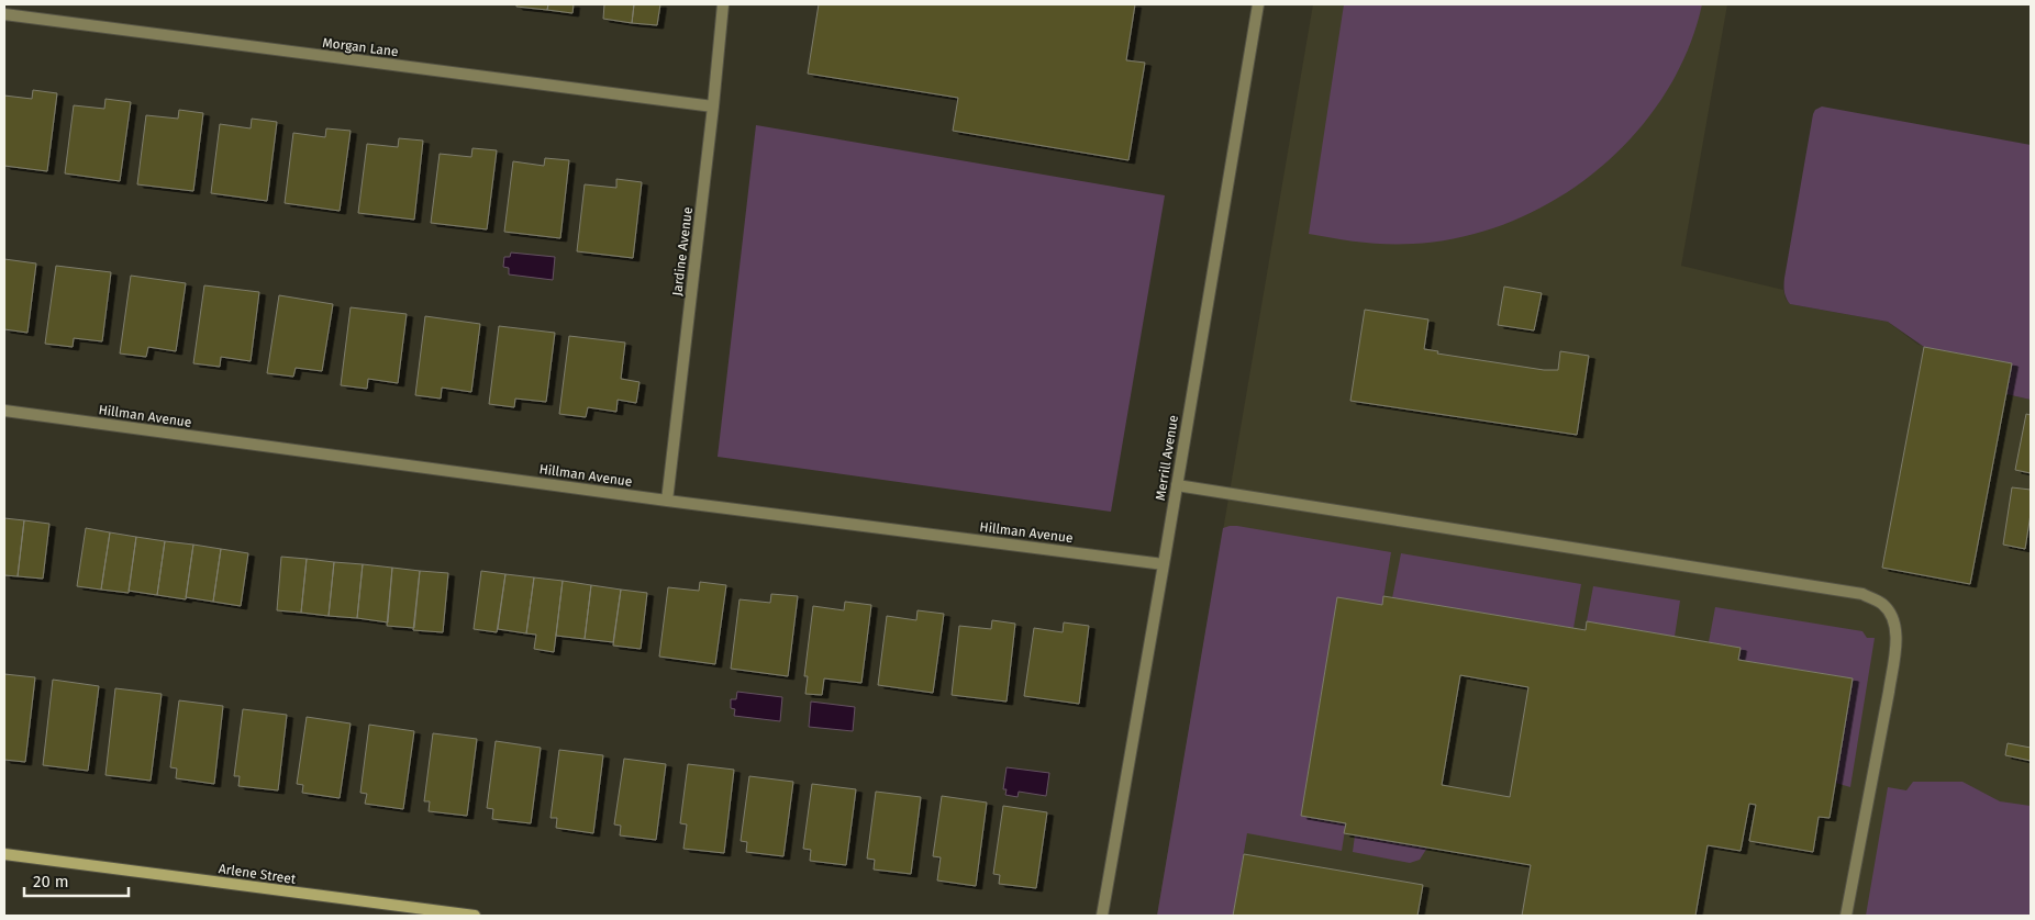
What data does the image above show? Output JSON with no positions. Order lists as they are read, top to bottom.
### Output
{
  "streets": {
    "street": [
      "Morgan Lane",
      "Jardine Avenue",
      "Hillman Avenue",
      "Merrill Avenue",
      "Arlene Street"
    ]
  },
  "crossings": [
    ["Morgan Lane", "Jardine Avenue"],
    ["Jardine Avenue", "Hillman Avenue"],
    ["Hillman Avenue", "Merrill Avenue"]
  ],
  "scale_bar": "20 m"
}
